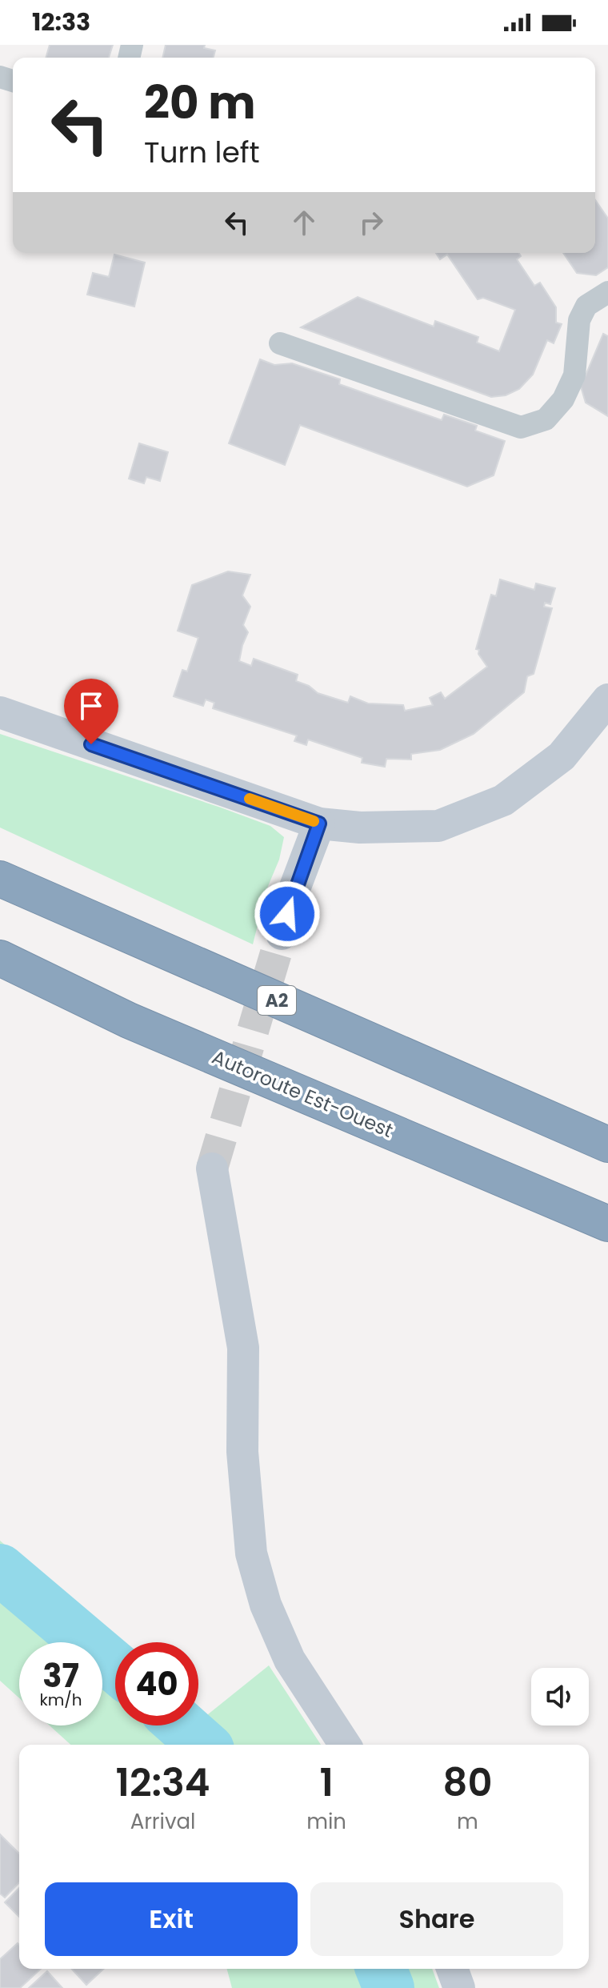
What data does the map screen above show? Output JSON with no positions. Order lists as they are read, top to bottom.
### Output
{
  "streets": {
    "highway": ["A2", "Autoroute Est-Ouest"]
  },
  "page": {
    "status": "12:33",
    "turn": ["20 m", "Turn left"],
    "speed": "37 km/h",
    "limit": "40",
    "eta": [
      "12:34",
      "Arrival",
      "1",
      "min",
      "80",
      "m"
    ],
    "buttons": ["Exit", "Share"]
  }
}
